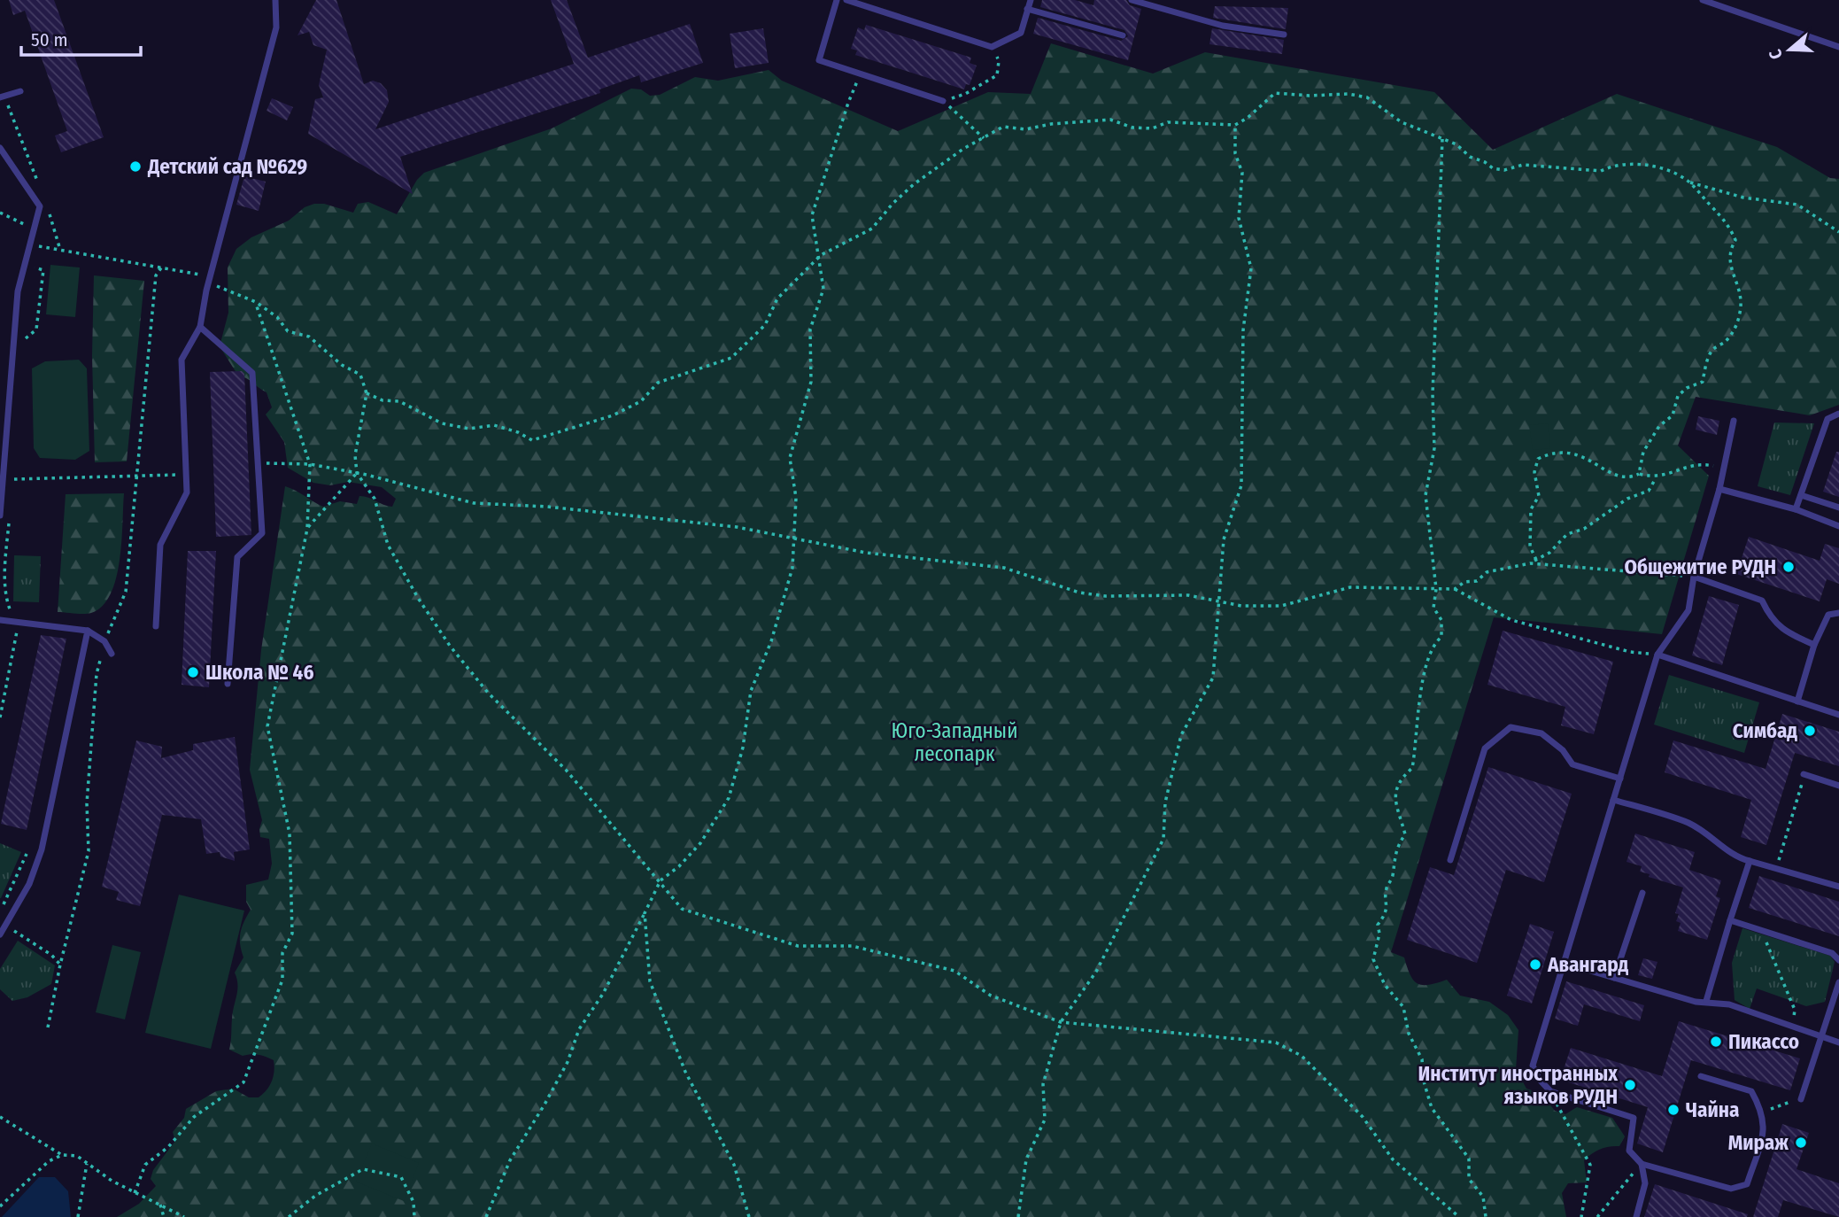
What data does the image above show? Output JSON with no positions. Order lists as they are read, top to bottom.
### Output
{
  "parks": ["Юго-Западный лесопарк"],
  "places": [
    "Детский сад №629",
    "Общежитие РУДН",
    "Школа № 46",
    "Симбад",
    "Авангард",
    "Пикассо",
    "Институт иностранных языков РУДН",
    "Чайна",
    "Мираж"
  ],
  "scale_bar": "50 m",
  "north": "left"
}
